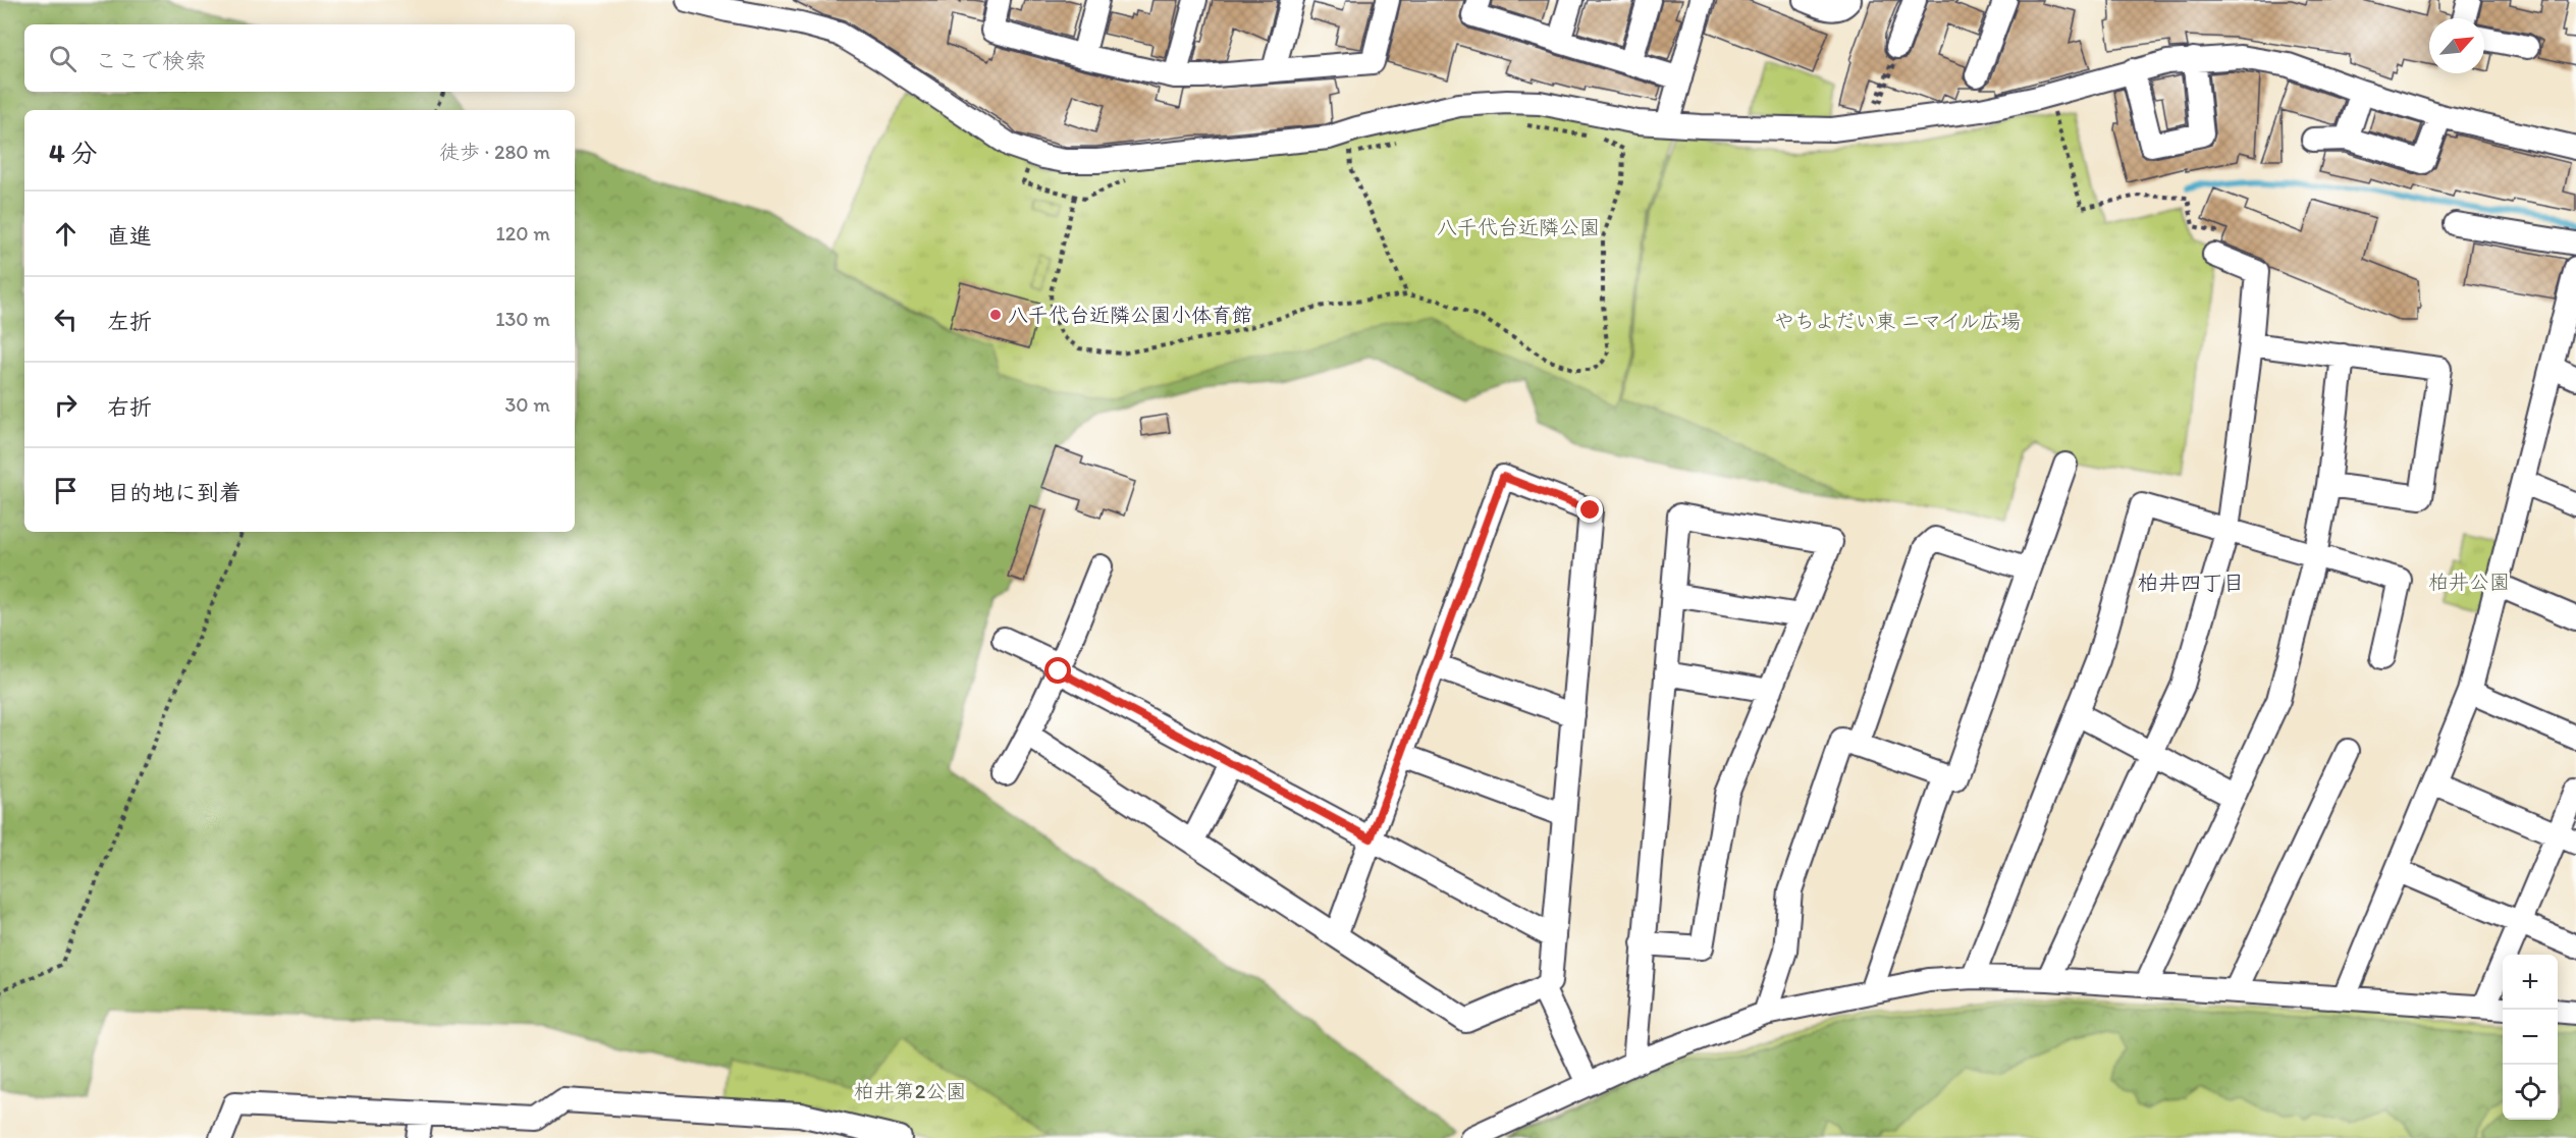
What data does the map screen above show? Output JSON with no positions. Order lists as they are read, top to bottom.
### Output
{
  "districts": ["柏井四丁目"],
  "parks": [
    "八千代台近隣公園",
    "やちよだい東 ニマイル広場",
    "柏井公園",
    "柏井第2公園"
  ],
  "places": ["八千代台近隣公園小体育館"],
  "north": "top right",
  "page": {
    "search": "ここで検索",
    "heading": ["4 分", "徒歩 · 280 m"],
    "list": [
      ["直進", "120 m"],
      ["左折", "130 m"],
      ["右折", "30 m"],
      "目的地に到着"
    ],
    "map_buttons": ["+", "−"]
  }
}
